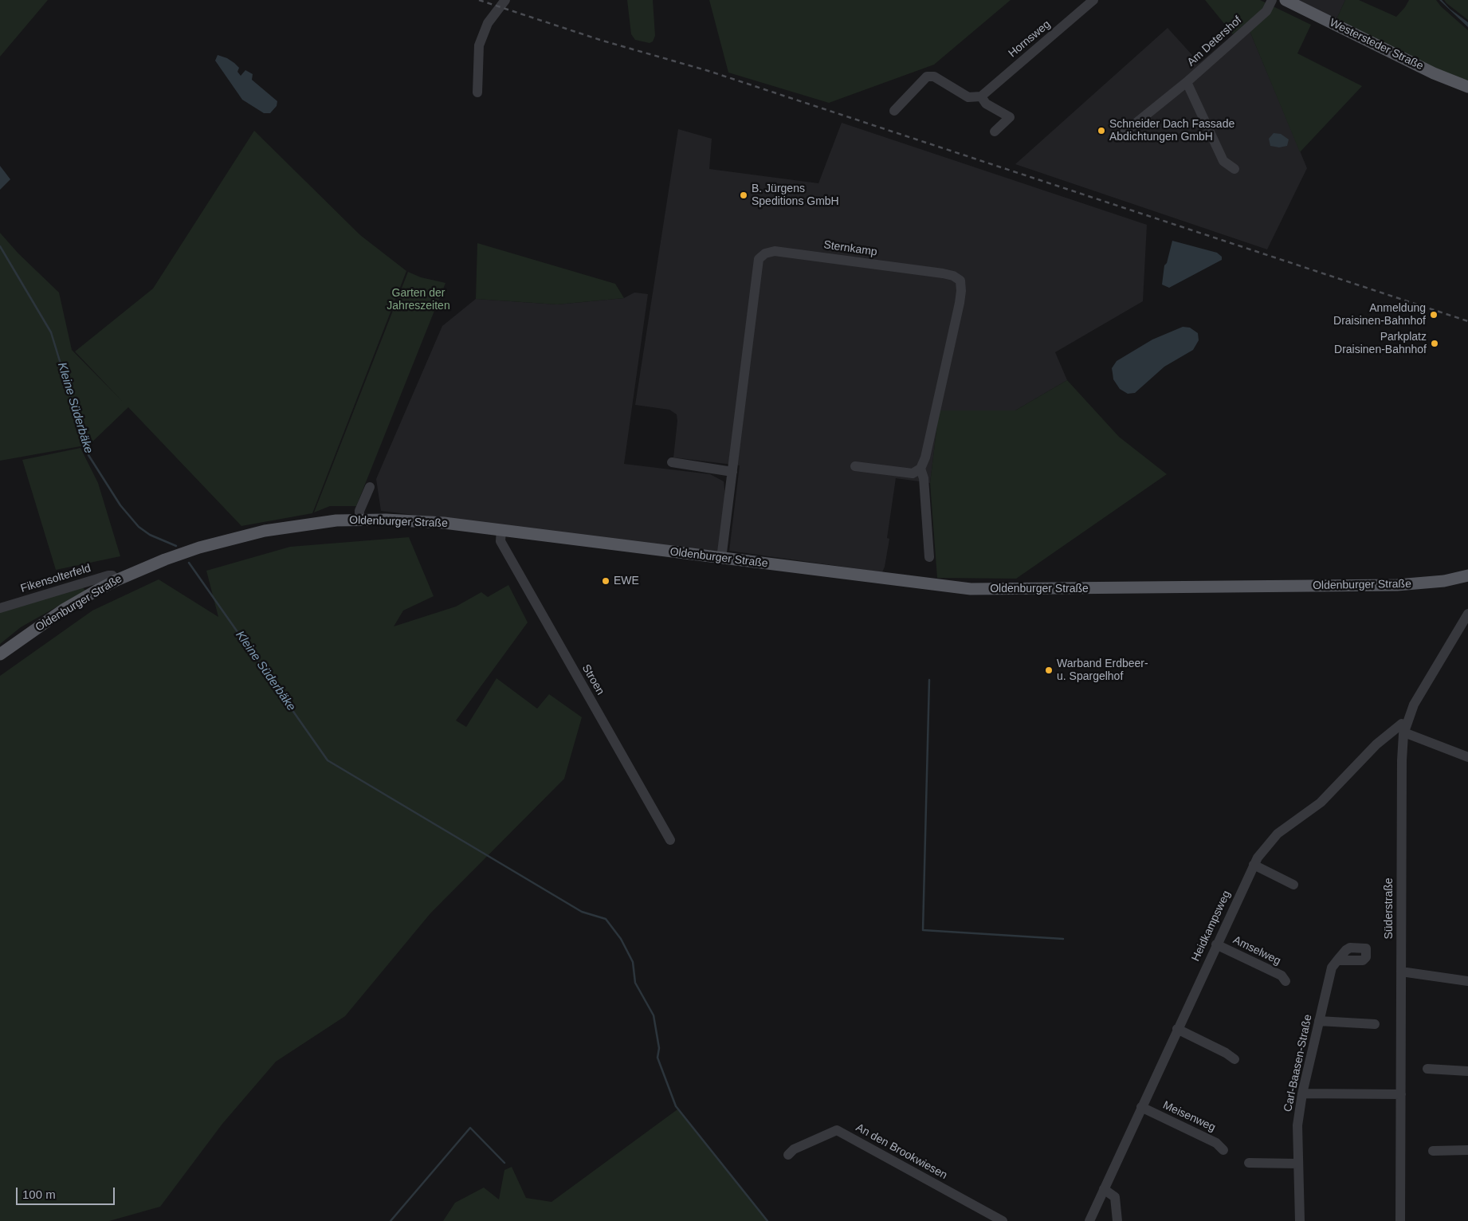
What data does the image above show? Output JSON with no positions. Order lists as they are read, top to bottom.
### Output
{
  "streets": {
    "main road": ["Westersteder Straße", "Oldenburger Straße"],
    "street": [
      "Hornsweg",
      "Am Detershof",
      "Sternkamp",
      "Fikensolterfeld",
      "Stroen",
      "Süderstraße",
      "Heidkampsweg",
      "Amselweg",
      "Carl-Baasen-Straße",
      "Meisenweg",
      "An den Brookwiesen"
    ]
  },
  "crossings": [
    ["Sternkamp", "Oldenburger Straße"],
    ["Oldenburger Straße", "Fikensolterfeld"],
    ["Oldenburger Straße", "Stroen"],
    ["Süderstraße", "Heidkampsweg"],
    ["Heidkampsweg", "Amselweg"],
    ["Heidkampsweg", "Meisenweg"]
  ],
  "water": ["Kleine Süderbäke"],
  "parks": ["Garten der Jahreszeiten"],
  "places": [
    "Schneider Dach Fassade Abdichtungen GmbH",
    "B. Jürgens Speditions GmbH",
    "Anmeldung Draisinen-Bahnhof",
    "Parkplatz Draisinen-Bahnhof",
    "EWE",
    "Warband Erdbeer- u. Spargelhof"
  ],
  "scale_bar": "100 m"
}
